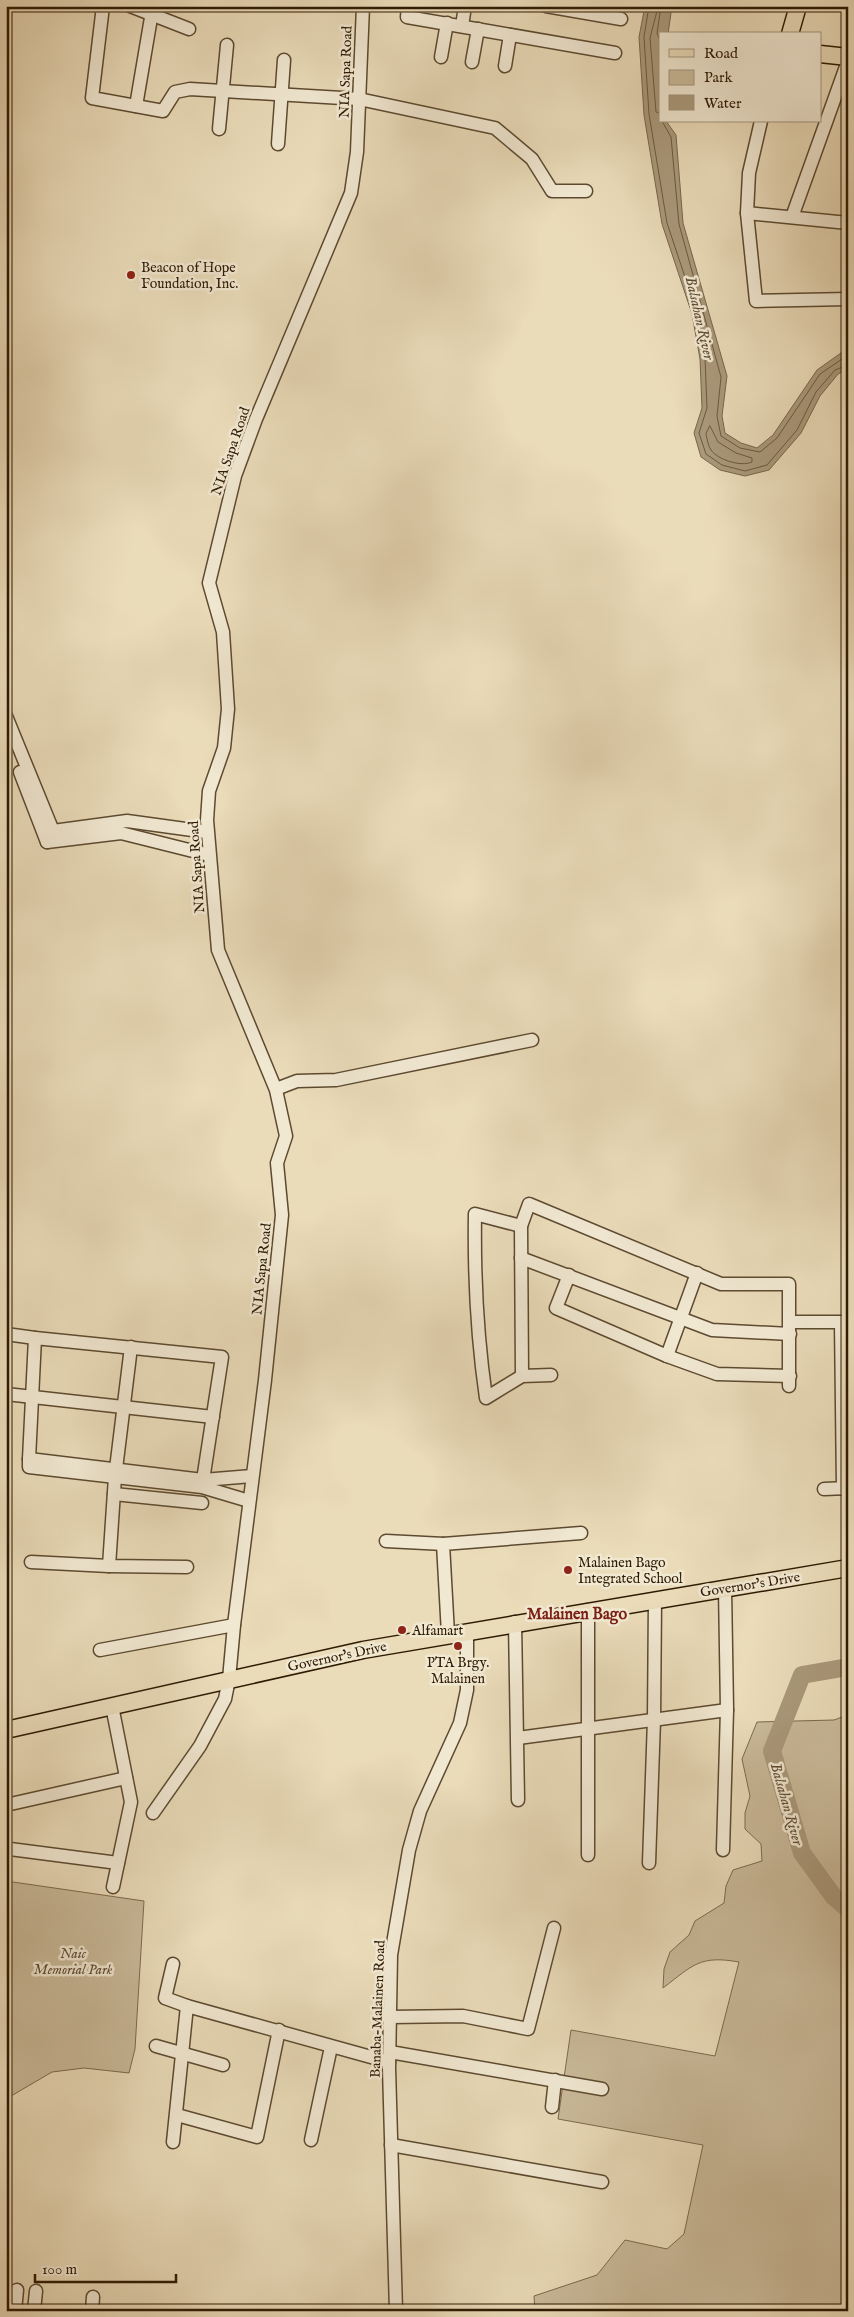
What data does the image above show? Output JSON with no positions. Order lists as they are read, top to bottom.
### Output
{
  "streets": {
    "main road": ["Governor's Drive"],
    "street": ["NIA Sapa Road", "Banaba-Malainen Road"]
  },
  "crossings": [
    ["NIA Sapa Road", "Governor's Drive"],
    ["Governor's Drive", "Banaba-Malainen Road"]
  ],
  "districts": ["Malainen Bago"],
  "water": ["Balsahan River"],
  "parks": ["Naic Memorial Park"],
  "places": [
    "Beacon of Hope Foundation, Inc.",
    "Malainen Bago Integrated School",
    "Alfamart",
    "PTA Brgy. Malainen"
  ],
  "legend": ["Road", "Park", "Water"],
  "scale_bar": "100 m"
}
